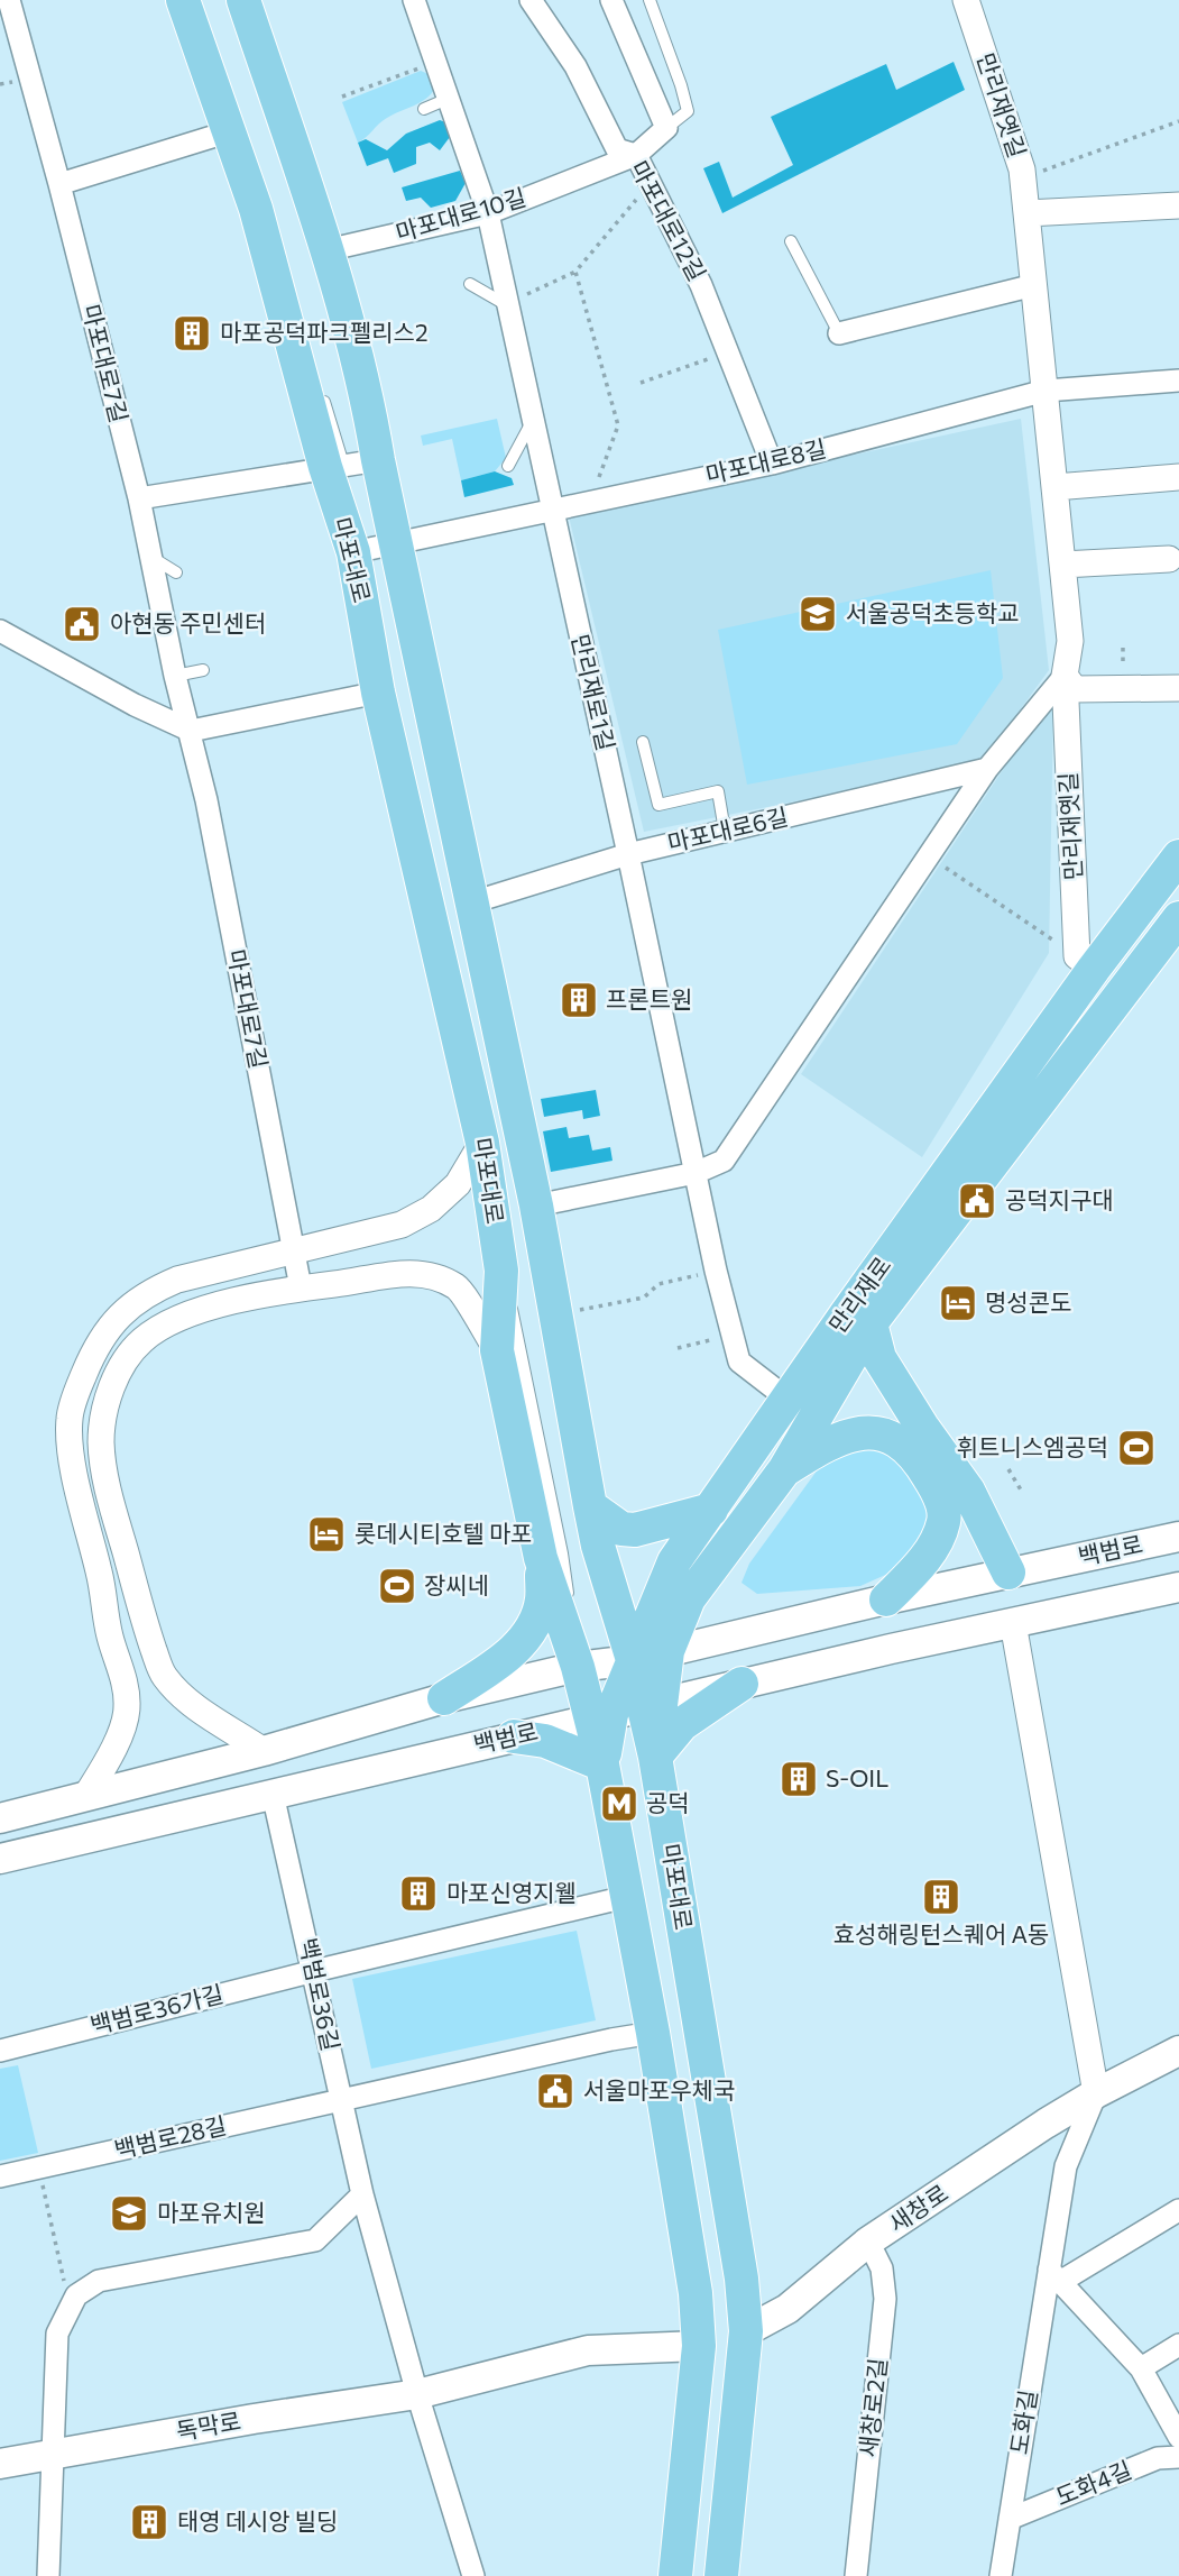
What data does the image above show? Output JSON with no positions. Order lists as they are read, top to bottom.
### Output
{
  "streets": {
    "main road": [
      "마포대로",
      "만리재로",
      "백범로",
      "새창로",
      "독막로"
    ],
    "street": [
      "만리재옛길",
      "마포대로10길",
      "마포대로12길",
      "마포대로7길",
      "마포대로8길",
      "만리재로1길",
      "마포대로6길",
      "백범로36길",
      "백범로36가길",
      "백범로28길",
      "새창로2길",
      "도화길",
      "도화4길"
    ]
  },
  "crossings": [
    ["만리재옛길", "마포대로8길"],
    ["만리재옛길", "만리재로"],
    ["마포대로10길", "마포대로12길"],
    ["마포대로10길", "마포대로"],
    ["마포대로10길", "만리재로1길"],
    ["마포대로12길", "마포대로8길"],
    ["마포대로8길", "마포대로"],
    ["마포대로8길", "만리재로1길"],
    ["마포대로", "만리재로1길"],
    ["마포대로", "마포대로6길"],
    ["마포대로", "만리재로"],
    ["마포대로", "백범로"],
    ["마포대로", "새창로"],
    ["마포대로", "독막로"],
    ["만리재로1길", "마포대로6길"],
    ["만리재로1길", "만리재로"],
    ["만리재로", "백범로"],
    ["백범로", "백범로36길"],
    ["백범로36길", "백범로36가길"],
    ["백범로36길", "백범로28길"],
    ["백범로36길", "독막로"],
    ["새창로", "새창로2길"],
    ["새창로", "도화길"],
    ["도화길", "도화4길"]
  ],
  "places": {
    "building": [
      "마포공덕파크펠리스2",
      "프론트원",
      "S-OIL",
      "마포신영지웰",
      "효성해링턴스퀘어 A동",
      "태영 데시앙 빌딩"
    ],
    "school or university": ["서울공덕초등학교", "마포유치원"],
    "public building": ["아현동 주민센터", "공덕지구대", "서울마포우체국"],
    "hotel": ["명성콘도", "롯데시티호텔 마포"],
    "sports": ["휘트니스엠공덕", "장씨네"],
    "metro station": ["공덕"]
  }
}
